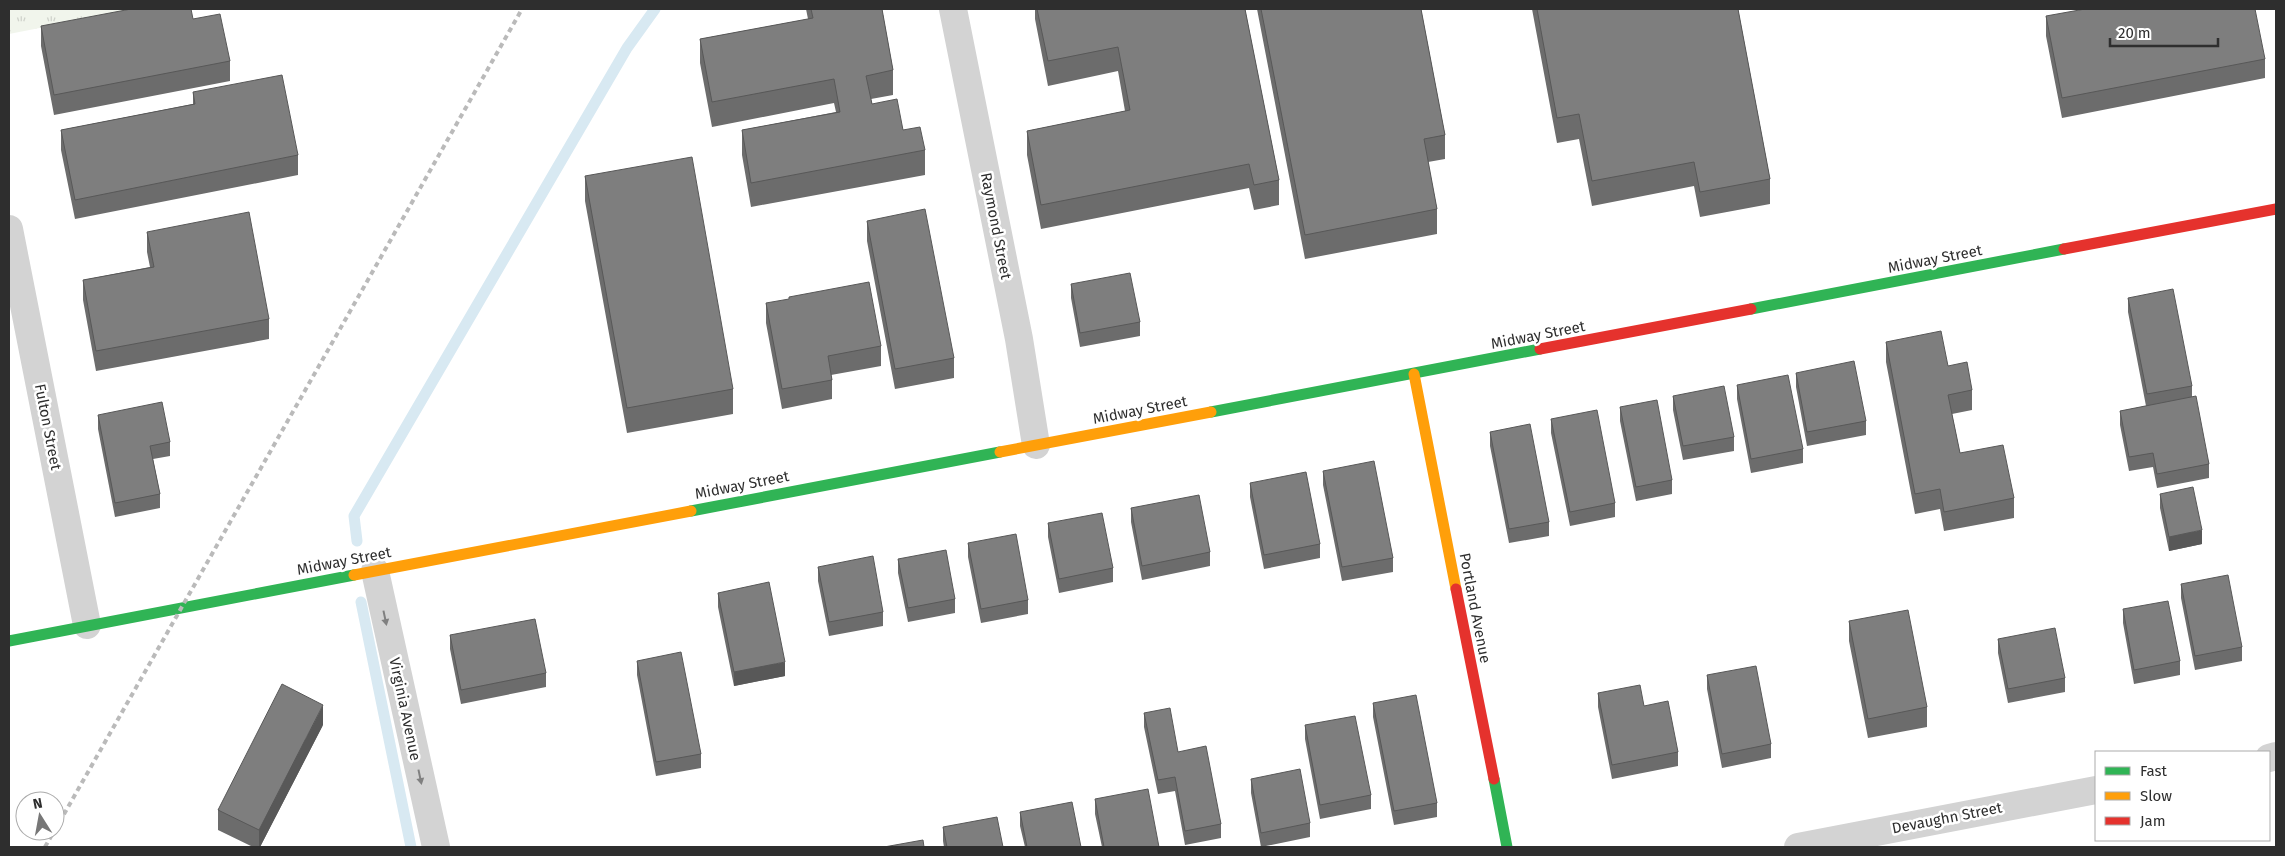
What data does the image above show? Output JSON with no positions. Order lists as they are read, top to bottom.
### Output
{
  "streets": {
    "street": [
      "Raymond Street",
      "Midway Street",
      "Fulton Street",
      "Portland Avenue",
      "Virginia Avenue",
      "Devaughn Street"
    ]
  },
  "crossings": [
    ["Raymond Street", "Midway Street"],
    ["Midway Street", "Fulton Street"],
    ["Midway Street", "Portland Avenue"],
    ["Midway Street", "Virginia Avenue"]
  ],
  "one_way": ["Virginia Avenue"],
  "legend": ["Fast", "Slow", "Jam"],
  "scale_bar": "20 m",
  "north": "top"
}
